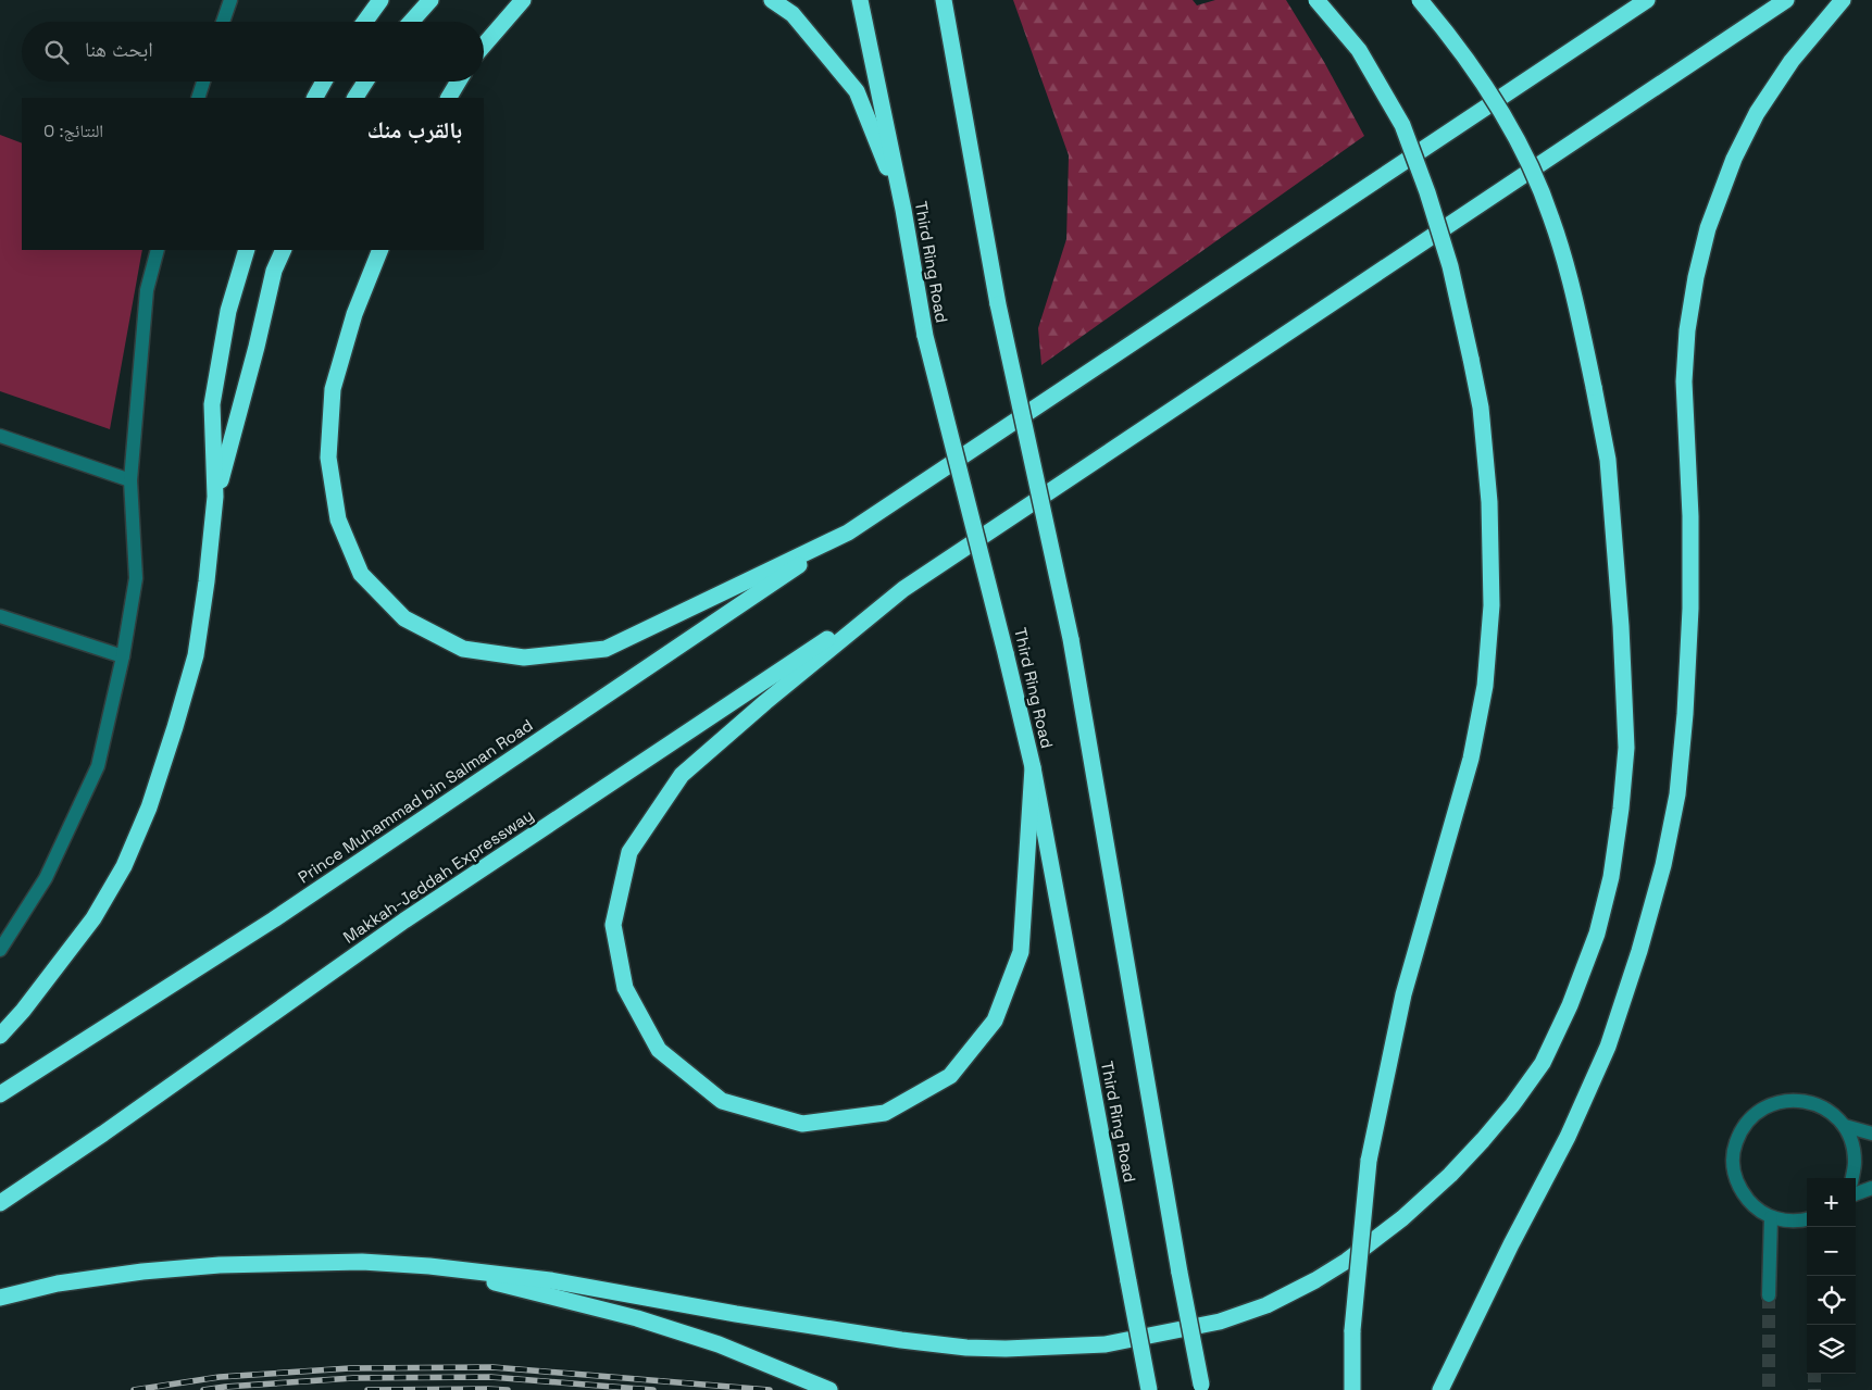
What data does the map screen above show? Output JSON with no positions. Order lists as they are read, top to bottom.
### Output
{
  "streets": {
    "highway": ["Third Ring Road", "Prince Muhammad bin Salman Road", "Makkah-Jeddah Expressway"]
  },
  "page": {
    "search": "ابحث هنا",
    "heading": ["بالقرب منك", "النتائج: 0"],
    "map_buttons": ["+", "−"]
  }
}
